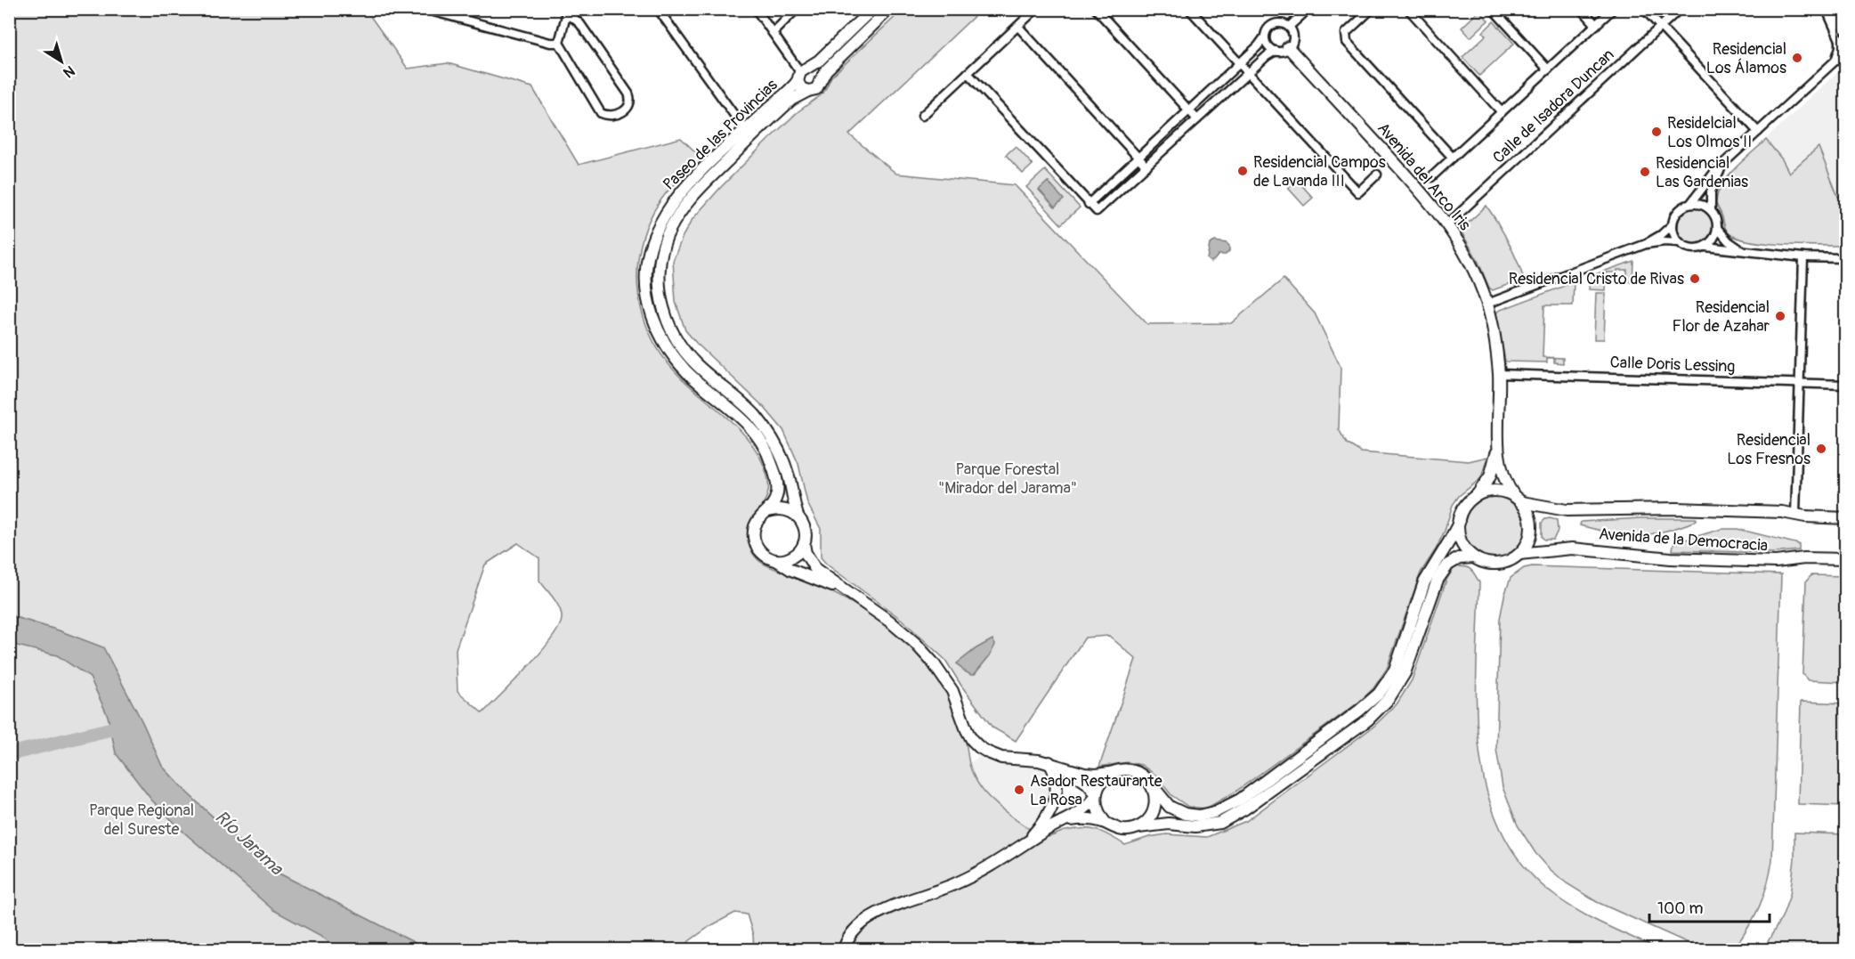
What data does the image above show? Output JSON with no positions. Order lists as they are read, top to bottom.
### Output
{
  "streets": {
    "main road": ["Paseo de las Provincias", "Avenida del Arco Iris", "Avenida de la Democracia"],
    "street": ["Calle de Isadora Duncan", "Calle Doris Lessing"]
  },
  "crossings": [
    ["Calle de Isadora Duncan", "Avenida del Arco Iris"],
    ["Avenida del Arco Iris", "Calle Doris Lessing"],
    ["Avenida del Arco Iris", "Avenida de la Democracia"]
  ],
  "water": ["Río Jarama"],
  "parks": ["Parque Forestal \"Mirador del Jarama\"", "Parque Regional del Sureste"],
  "places": [
    "Residencial Los Álamos",
    "Residelcial Los Olmos II",
    "Residencial Campos de Lavanda III",
    "Residencial Las Gardenias",
    "Residencial Cristo de Rivas",
    "Residencial Flor de Azahar",
    "Residencial Los Fresnos",
    "Asador Restaurante La Rosa"
  ],
  "scale_bar": "100 m",
  "north": "bottom right"
}
